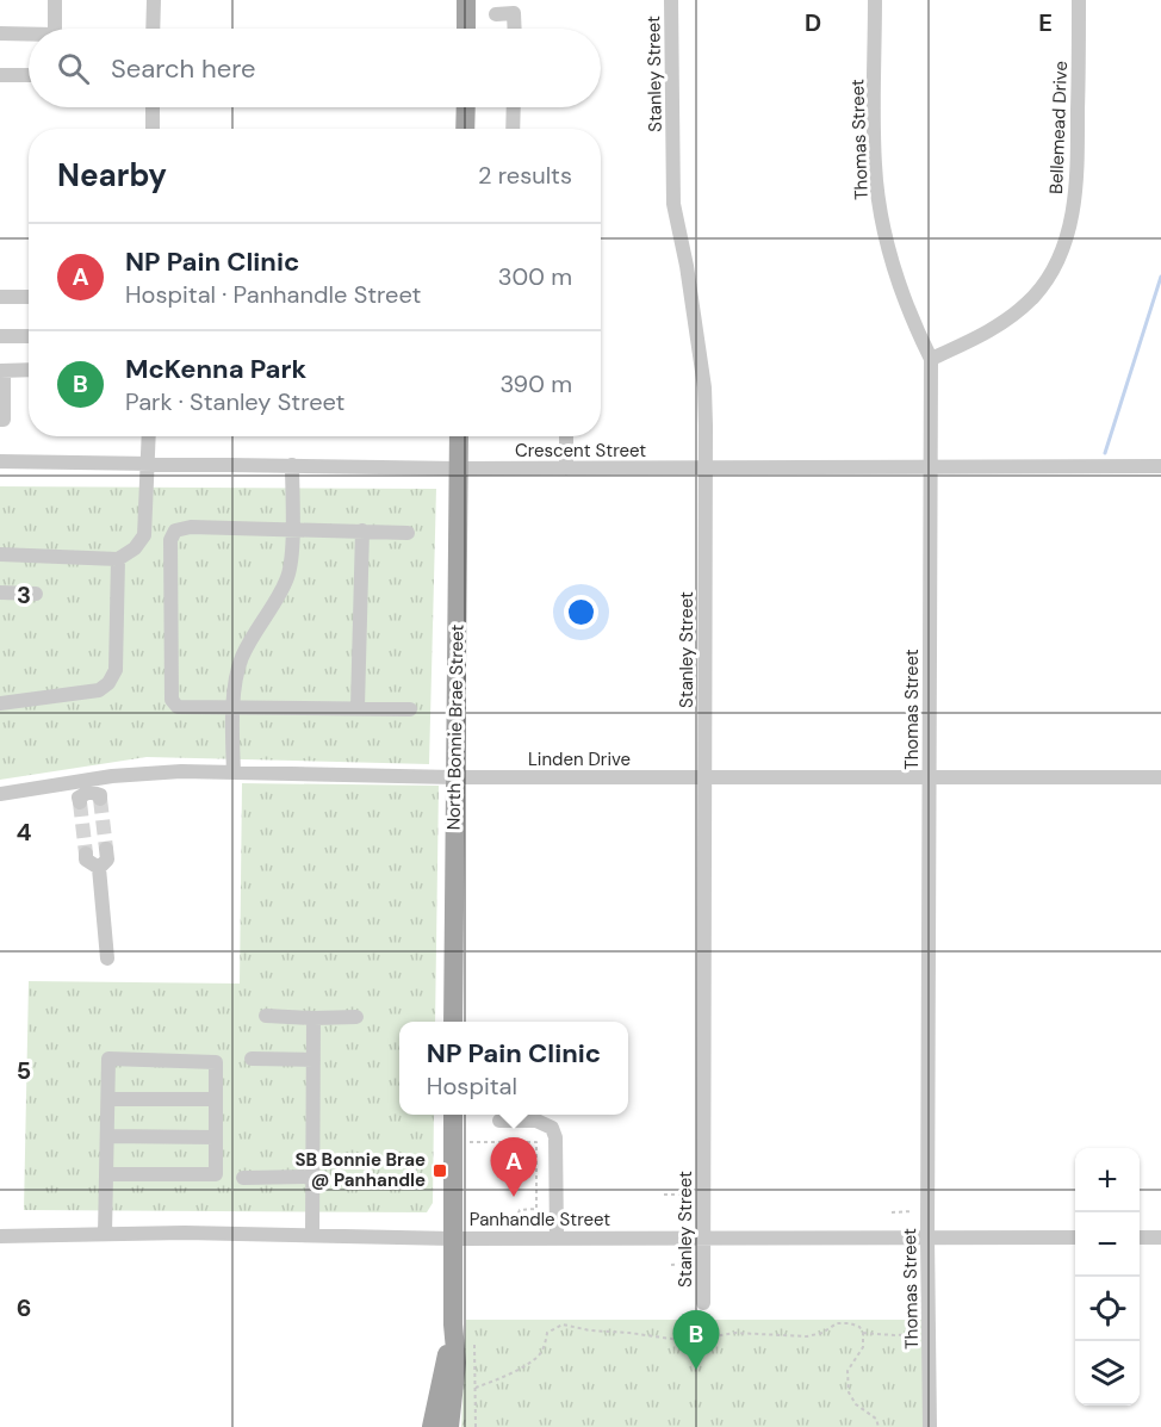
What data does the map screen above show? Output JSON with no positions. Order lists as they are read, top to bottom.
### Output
{
  "streets": {
    "main road": ["North Bonnie Brae Street"],
    "street": [
      "Stanley Street",
      "Bellemead Drive",
      "Thomas Street",
      "Crescent Street",
      "Linden Drive",
      "Panhandle Street"
    ]
  },
  "crossings": [
    ["Stanley Street", "Crescent Street"],
    ["Stanley Street", "Linden Drive"],
    ["Stanley Street", "Panhandle Street"],
    ["Bellemead Drive", "Thomas Street"],
    ["Thomas Street", "Crescent Street"],
    ["Thomas Street", "Linden Drive"],
    ["Thomas Street", "Panhandle Street"],
    ["Crescent Street", "North Bonnie Brae Street"],
    ["North Bonnie Brae Street", "Linden Drive"]
  ],
  "places": {
    "transit": ["SB Bonnie Brae @ Panhandle"]
  },
  "page": {
    "search": "Search here",
    "heading": ["Nearby", "2 results"],
    "list": [
      {
        "mark": "A",
        "name": "NP Pain Clinic",
        "note": "Hospital · Panhandle Street",
        "value": "300 m"
      },
      {
        "mark": "B",
        "name": "McKenna Park",
        "note": "Park · Stanley Street",
        "value": "390 m"
      }
    ],
    "popup": ["NP Pain Clinic", "Hospital"],
    "pins": ["A", "B"],
    "map_buttons": ["+", "−"]
  },
  "grid": {
    "columns": ["D", "E"],
    "rows": [
      "3",
      "4",
      "5",
      "6"
    ]
  }
}
